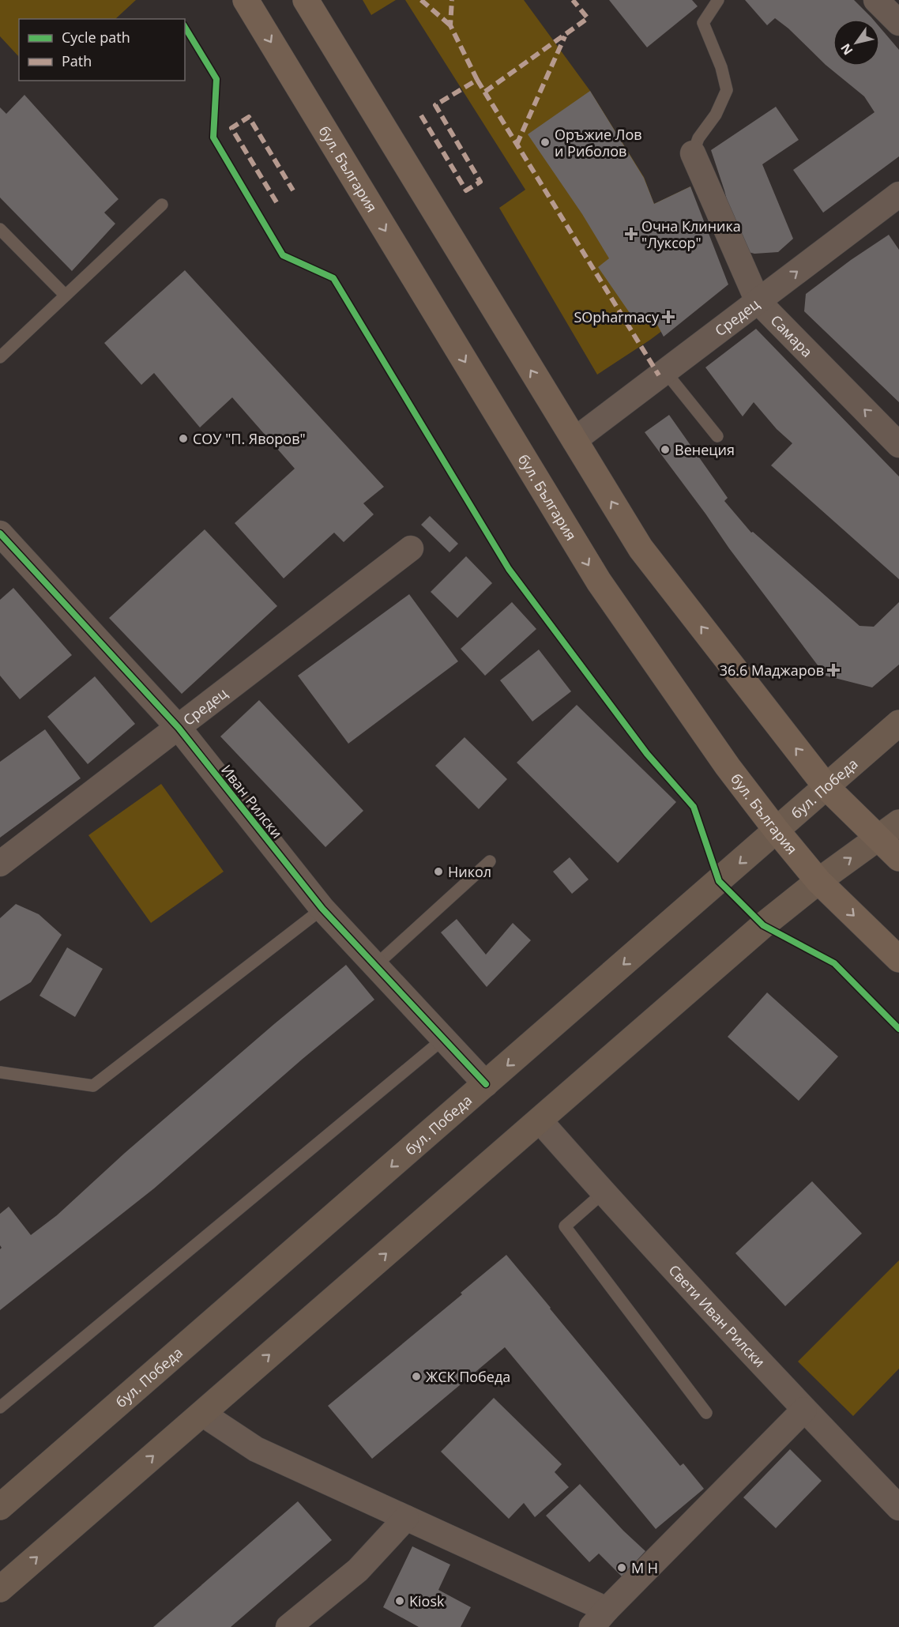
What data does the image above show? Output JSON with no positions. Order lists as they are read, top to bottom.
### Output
{
  "streets": {
    "main road": ["бул. България", "бул. Победа"],
    "street": [
      "Средец",
      "Самара",
      "Иван Рилски",
      "Свети Иван Рилски"
    ]
  },
  "crossings": [
    ["бул. България", "бул. Победа"],
    ["Средец", "Самара"],
    ["Средец", "Иван Рилски"],
    ["бул. Победа", "Иван Рилски"]
  ],
  "one_way": ["Самара"],
  "places": {
    "other": [
      "Оръжие Лов и Риболов",
      "СОУ \"П. Яворов\"",
      "Венеция",
      "Никол",
      "ЖСК Победа",
      "М Н",
      "Kiosk"
    ],
    "health": ["Очна Клиника \"Луксор\"", "SOpharmacy", "36.6 Маджаров"]
  },
  "legend": ["Cycle path", "Path"],
  "north": "bottom left"
}
